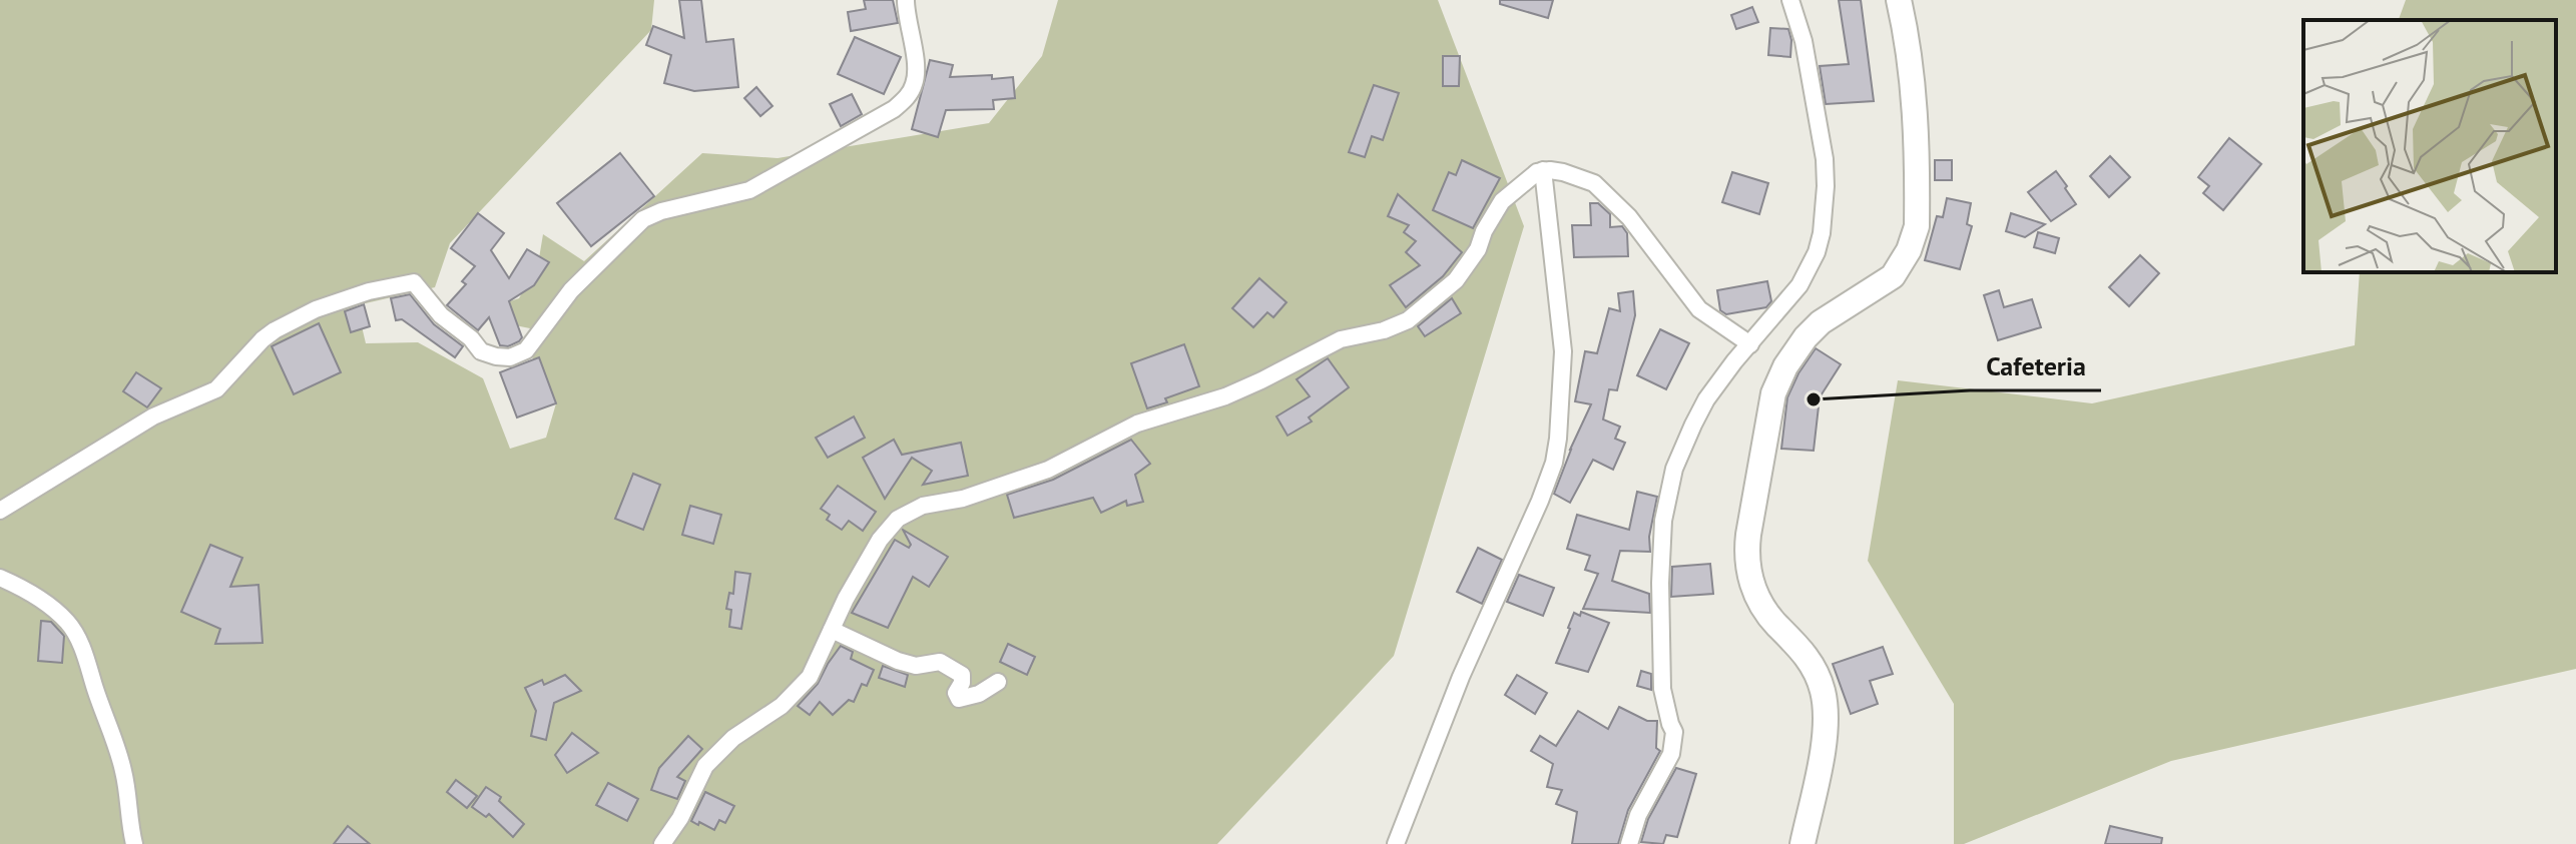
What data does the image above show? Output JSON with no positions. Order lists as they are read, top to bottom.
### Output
{
  "places": ["Cafeteria"]
}
